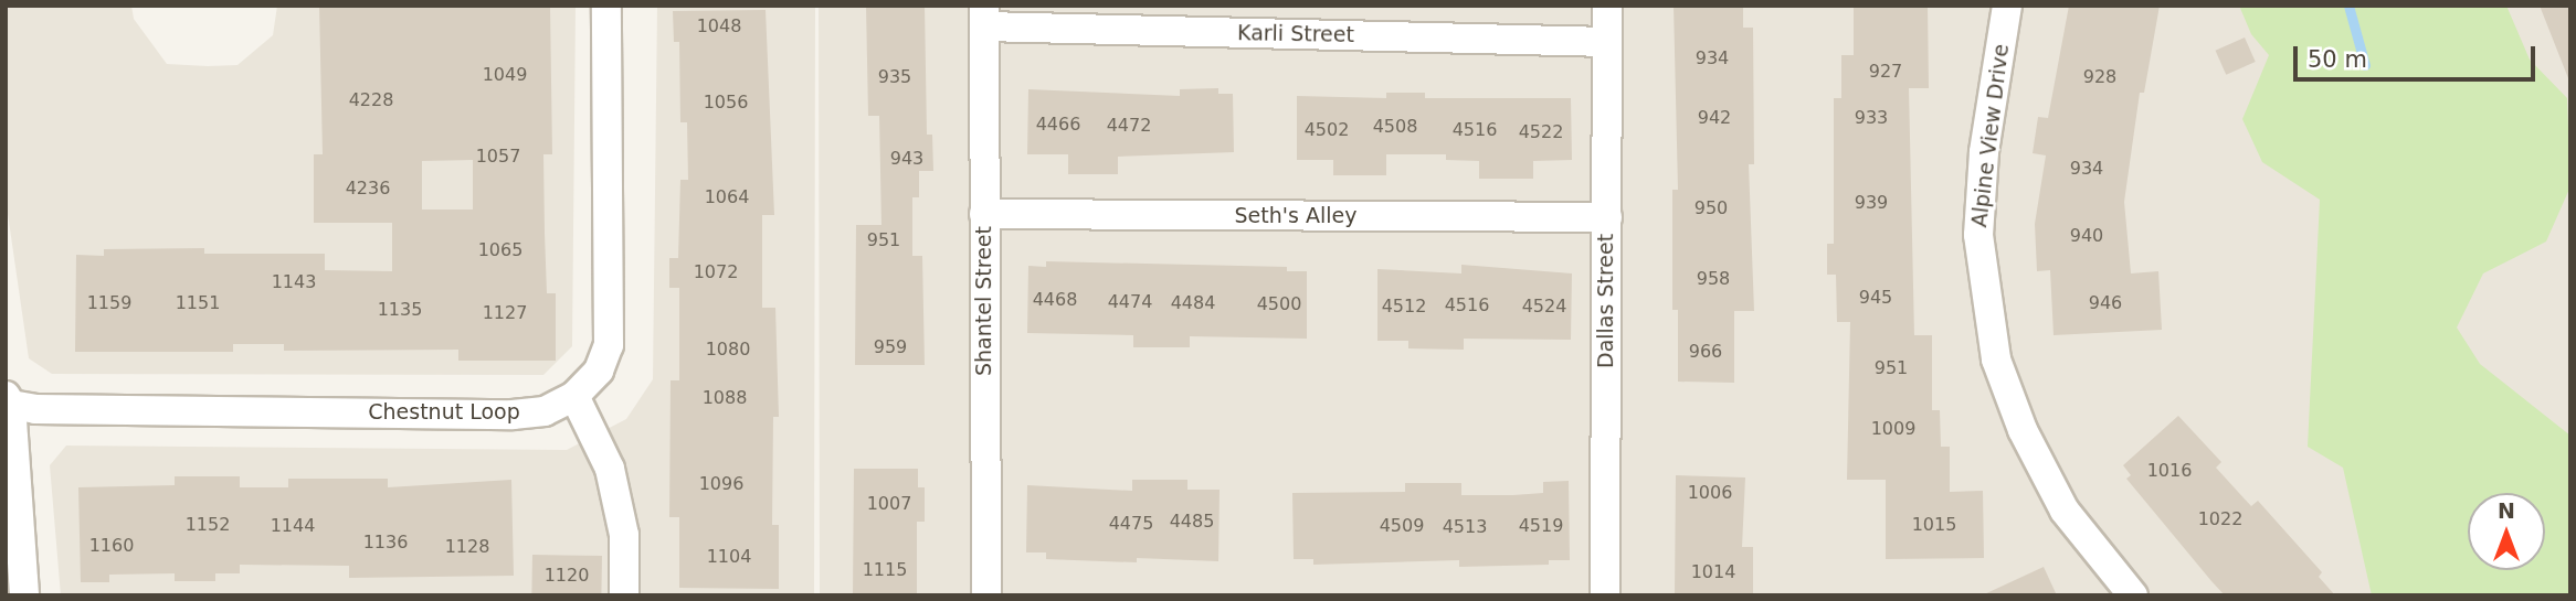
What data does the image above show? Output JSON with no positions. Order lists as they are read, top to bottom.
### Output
{
  "streets": {
    "street": [
      "Karli Street",
      "Alpine View Drive",
      "Seth's Alley",
      "Shantel Street",
      "Dallas Street",
      "Chestnut Loop"
    ]
  },
  "crossings": [
    ["Karli Street", "Shantel Street"],
    ["Karli Street", "Dallas Street"],
    ["Seth's Alley", "Shantel Street"],
    ["Seth's Alley", "Dallas Street"]
  ],
  "house_numbers": [
    "1048",
    "934",
    "927",
    "1049",
    "935",
    "928",
    "4228",
    "1056",
    "942",
    "933",
    "4466",
    "4472",
    "4508",
    "4502",
    "4516",
    "4522",
    "1057",
    "943",
    "934",
    "4236",
    "1064",
    "939",
    "950",
    "940",
    "951",
    "1065",
    "1072",
    "958",
    "1143",
    "945",
    "4468",
    "4474",
    "1159",
    "1151",
    "4484",
    "946",
    "4500",
    "4516",
    "4512",
    "4524",
    "1135",
    "1127",
    "959",
    "1080",
    "966",
    "951",
    "1088",
    "1009",
    "1016",
    "1096",
    "1006",
    "1007",
    "1022",
    "4485",
    "4475",
    "1152",
    "1015",
    "1144",
    "4509",
    "4519",
    "4513",
    "1136",
    "1160",
    "1128",
    "1104",
    "1115",
    "1014",
    "1120"
  ],
  "scale_bar": "50 m",
  "north": "top"
}
